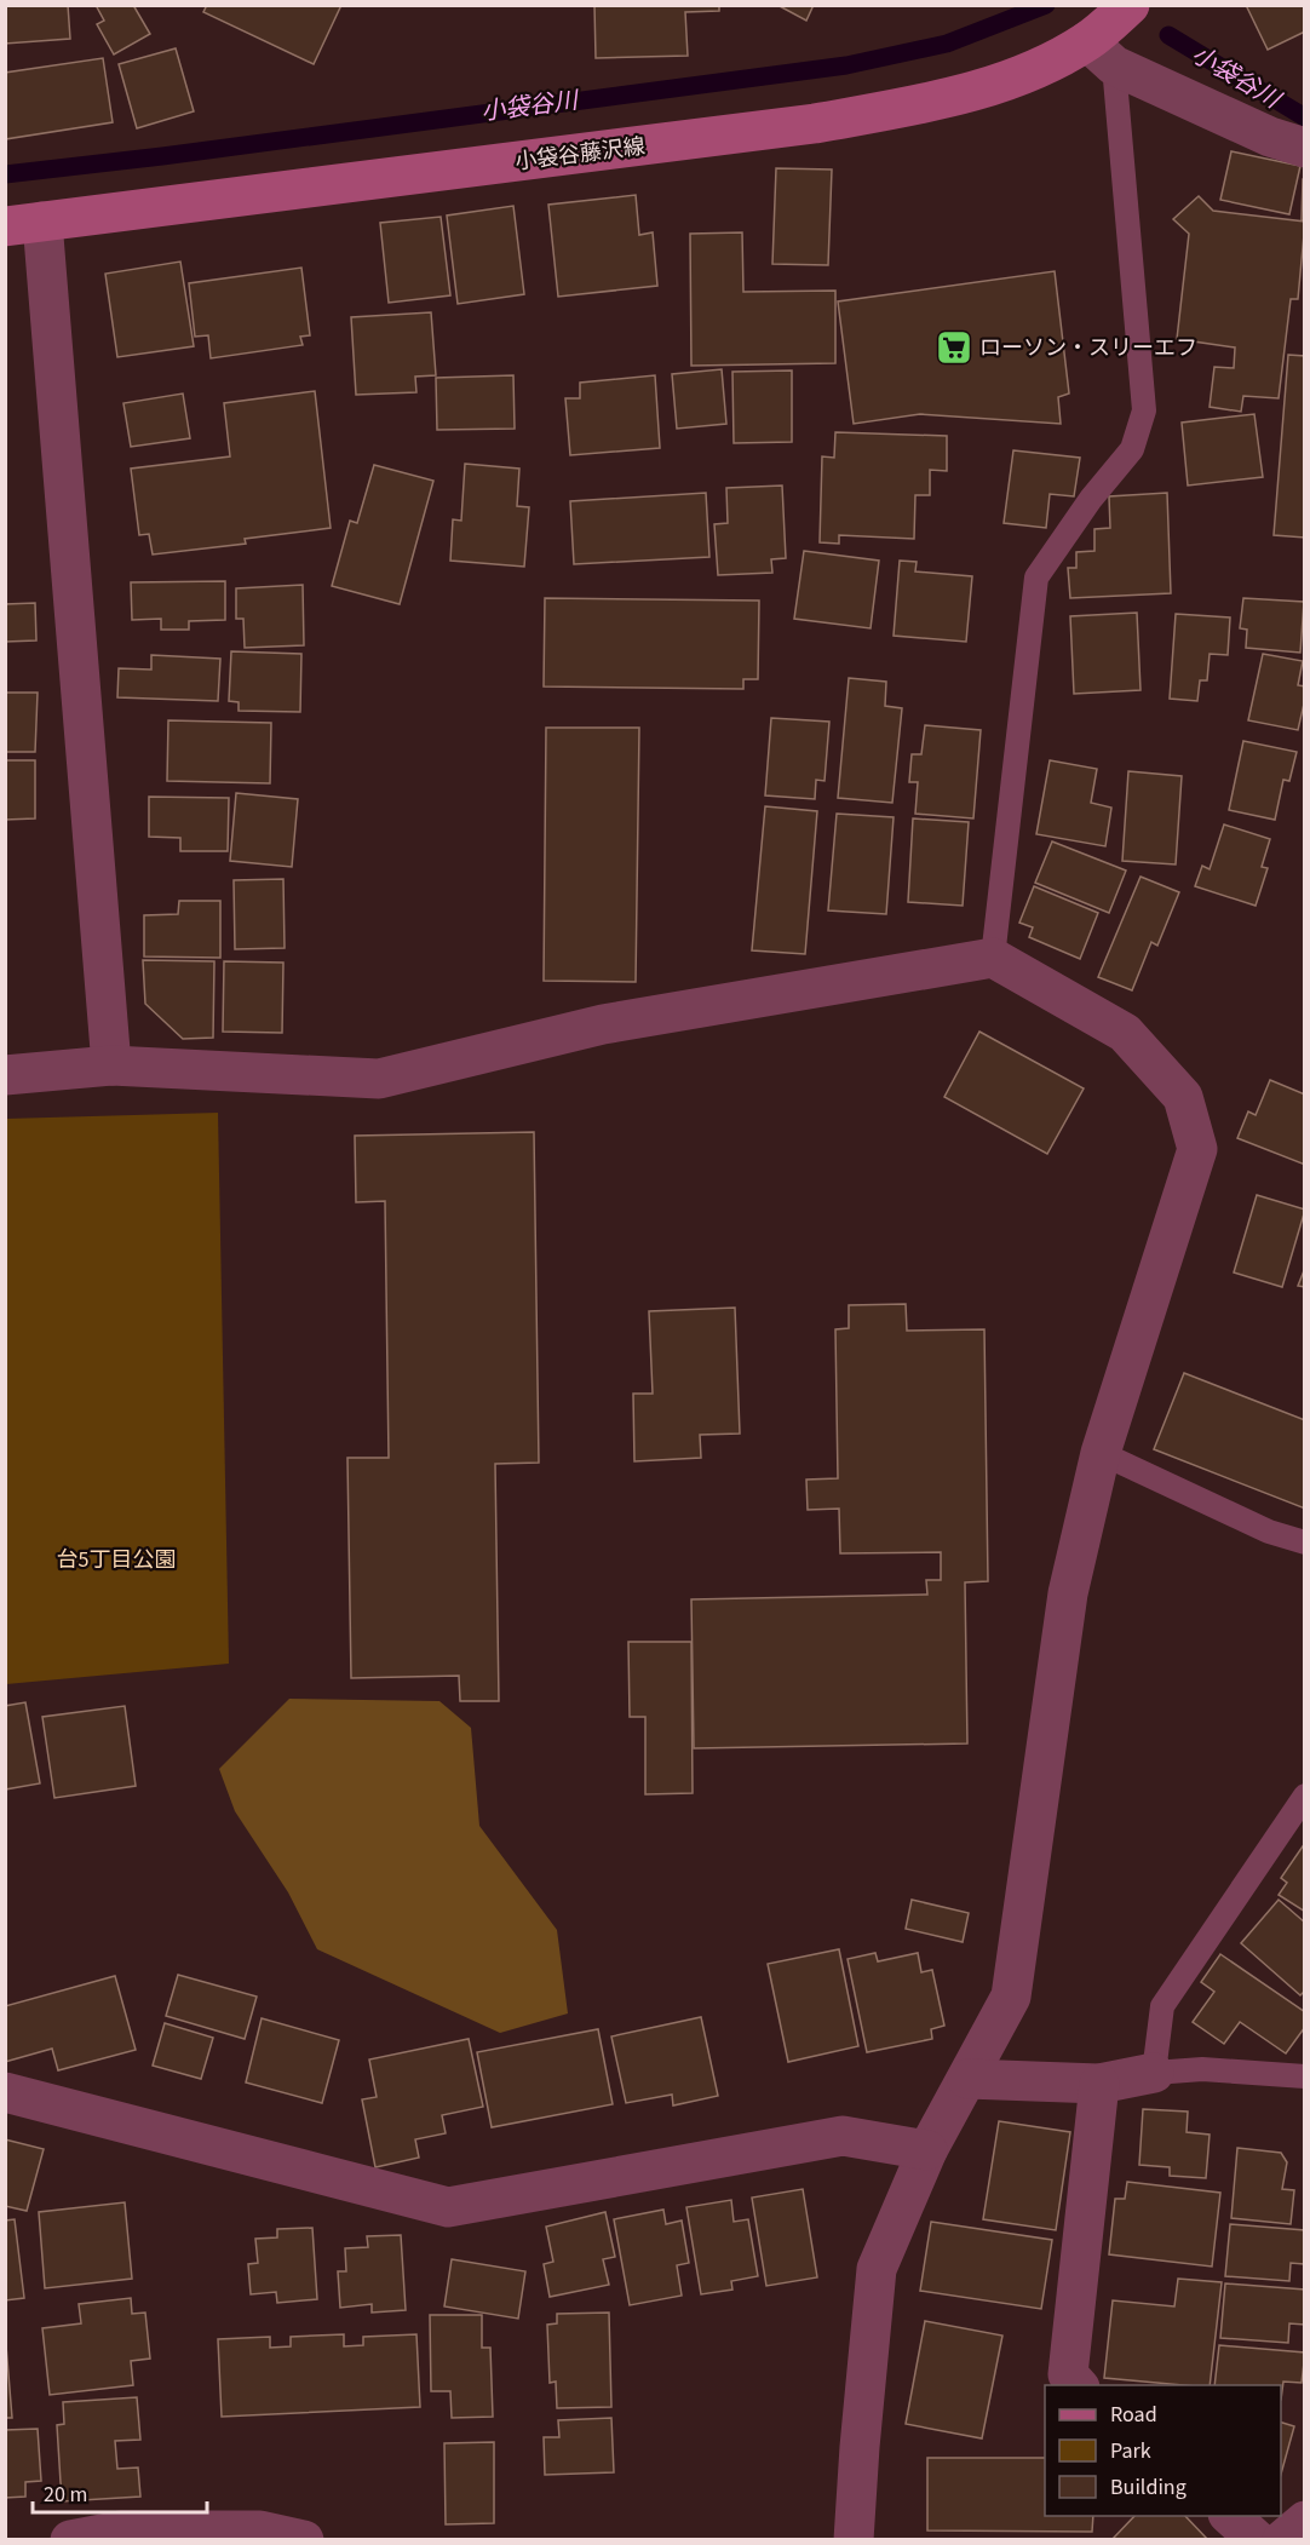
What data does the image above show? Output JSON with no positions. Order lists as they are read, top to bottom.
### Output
{
  "streets": {
    "main road": ["小袋谷藤沢線"]
  },
  "water": ["小袋谷川"],
  "parks": ["台5丁目公園"],
  "places": {
    "supermarket": ["ローソン・スリーエフ"]
  },
  "legend": ["Road", "Park", "Building"],
  "scale_bar": "20 m"
}
